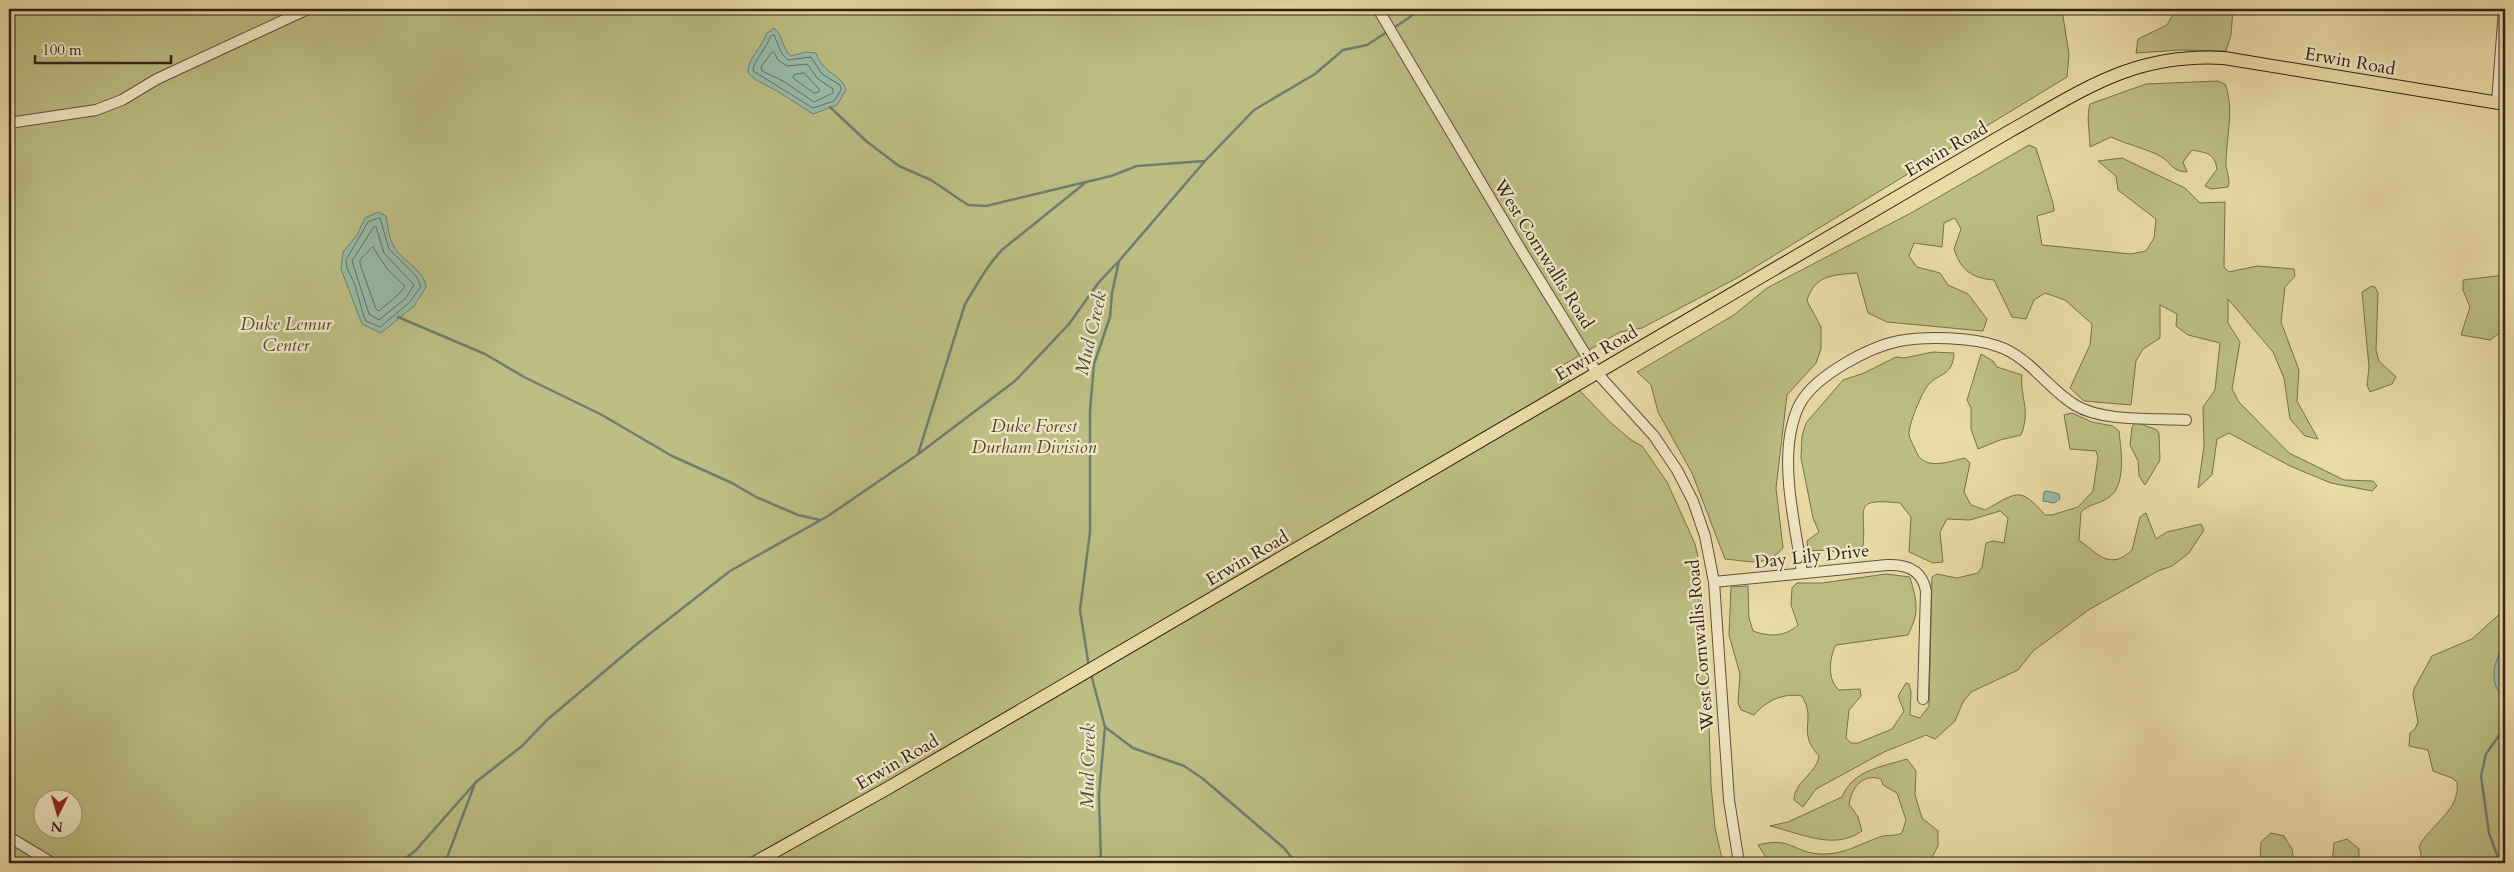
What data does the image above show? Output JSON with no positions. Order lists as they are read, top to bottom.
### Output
{
  "streets": {
    "main road": ["Erwin Road"],
    "street": ["West Cornwallis Road", "Day Lily Drive"]
  },
  "crossings": [
    ["Erwin Road", "West Cornwallis Road"],
    ["West Cornwallis Road", "Day Lily Drive"]
  ],
  "water": ["Mud Creek"],
  "parks": ["Duke Lemur Center", "Duke Forest Durham Division"],
  "scale_bar": "100 m",
  "north": "bottom"
}
